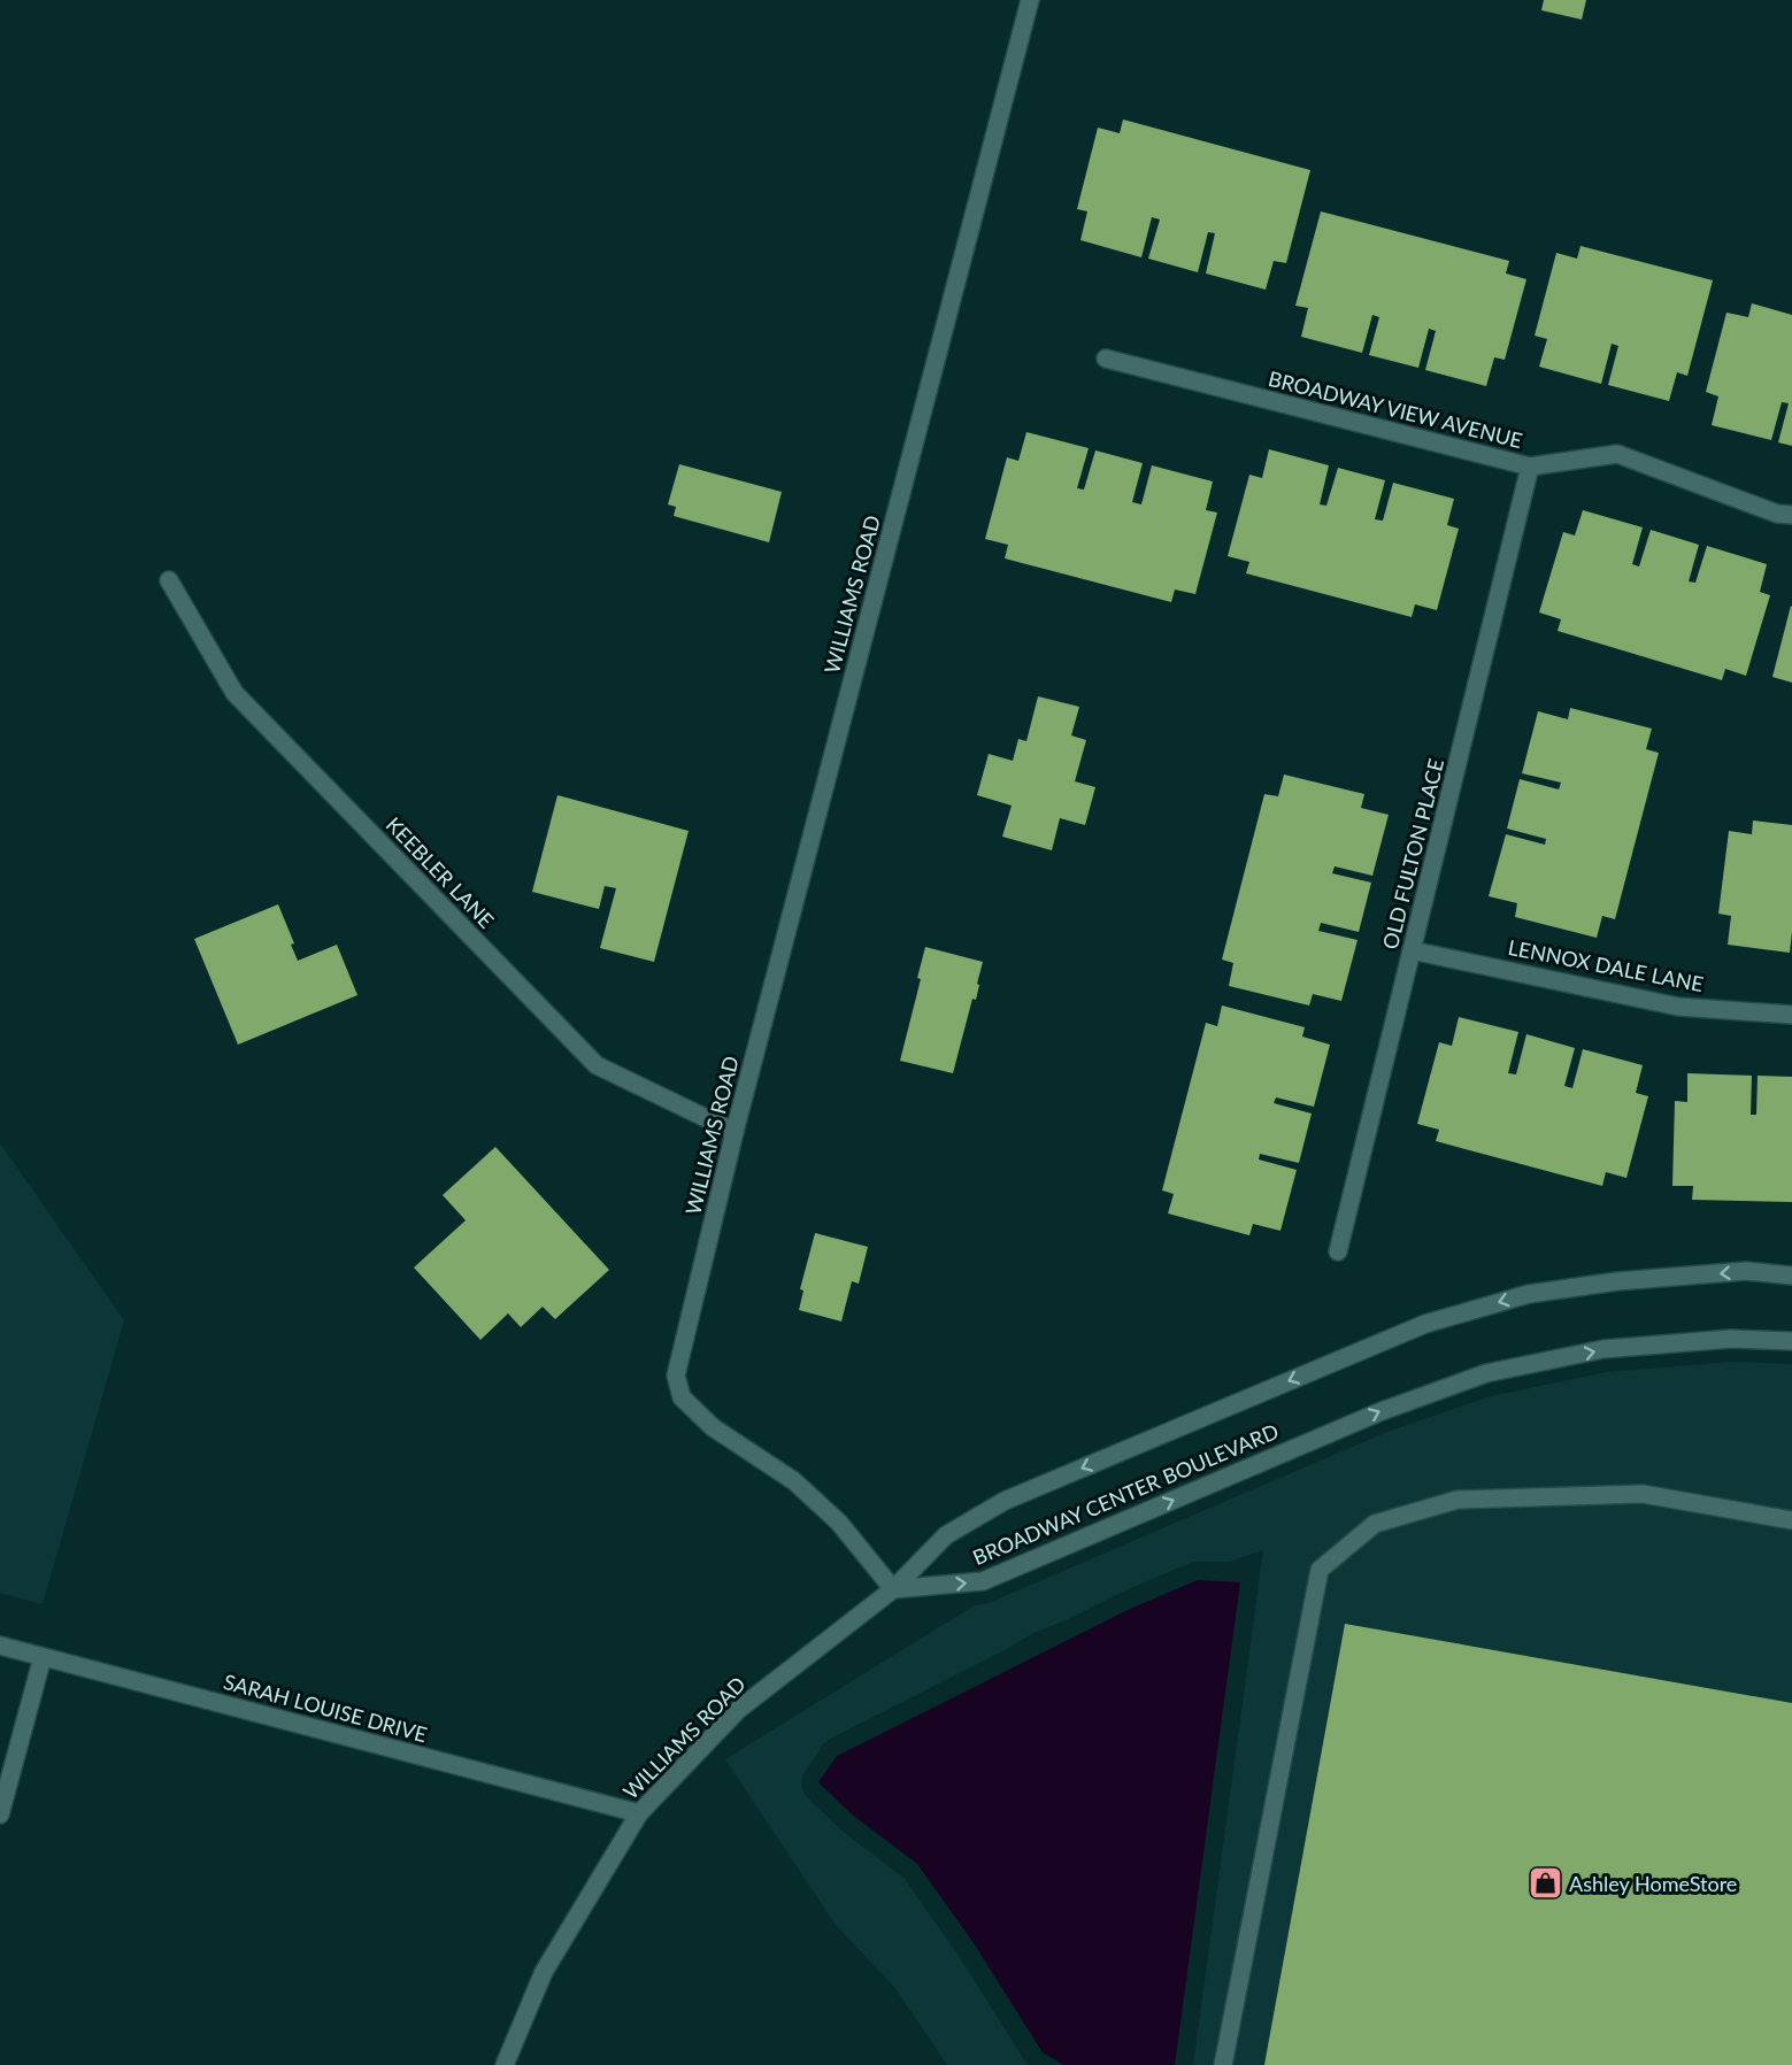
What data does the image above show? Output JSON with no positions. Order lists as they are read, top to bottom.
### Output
{
  "streets": {
    "street": [
      "BROADWAY VIEW AVENUE",
      "WILLIAMS ROAD",
      "OLD FULTON PLACE",
      "KEEBLER LANE",
      "LENNOX DALE LANE",
      "BROADWAY CENTER BOULEVARD",
      "SARAH LOUISE DRIVE"
    ]
  },
  "crossings": [
    ["BROADWAY VIEW AVENUE", "OLD FULTON PLACE"],
    ["WILLIAMS ROAD", "KEEBLER LANE"],
    ["WILLIAMS ROAD", "BROADWAY CENTER BOULEVARD"],
    ["WILLIAMS ROAD", "SARAH LOUISE DRIVE"],
    ["OLD FULTON PLACE", "LENNOX DALE LANE"]
  ],
  "places": {
    "shop": ["Ashley HomeStore"]
  }
}
